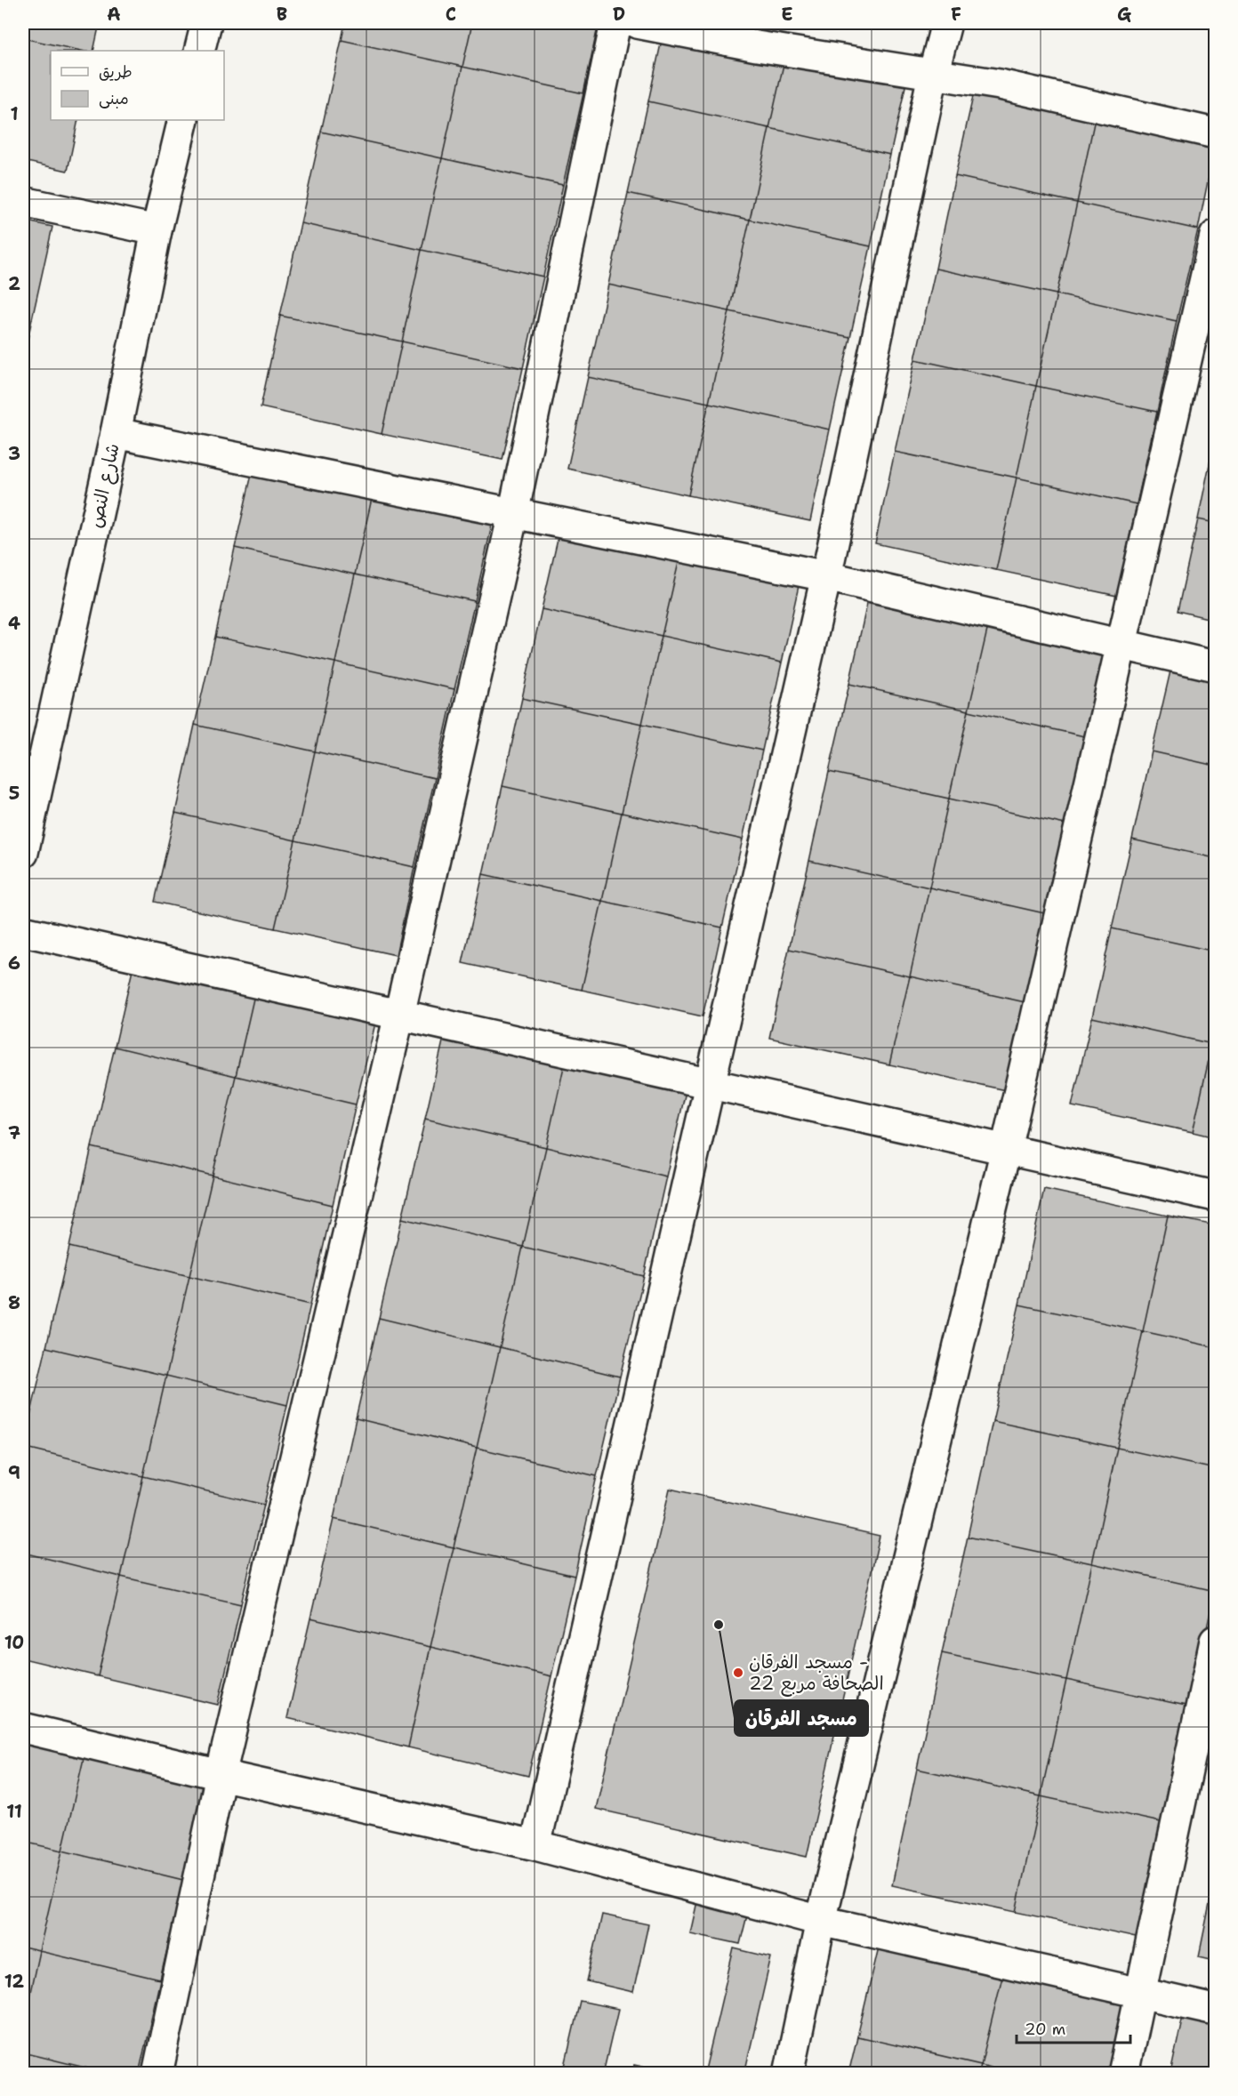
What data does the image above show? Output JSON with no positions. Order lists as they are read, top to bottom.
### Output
{
  "streets": {
    "street": ["شارع النص"]
  },
  "places": ["مسجد الفرقان", "مسجد الفرقان - الصحافة مربع 22"],
  "legend": ["طريق", "مبنى"],
  "scale_bar": "20 m",
  "grid": {
    "columns": [
      "A",
      "B",
      "C",
      "D",
      "E",
      "F",
      "G"
    ],
    "rows": [
      "1",
      "2",
      "3",
      "4",
      "5",
      "6",
      "7",
      "8",
      "9",
      "10",
      "11",
      "12"
    ]
  }
}
